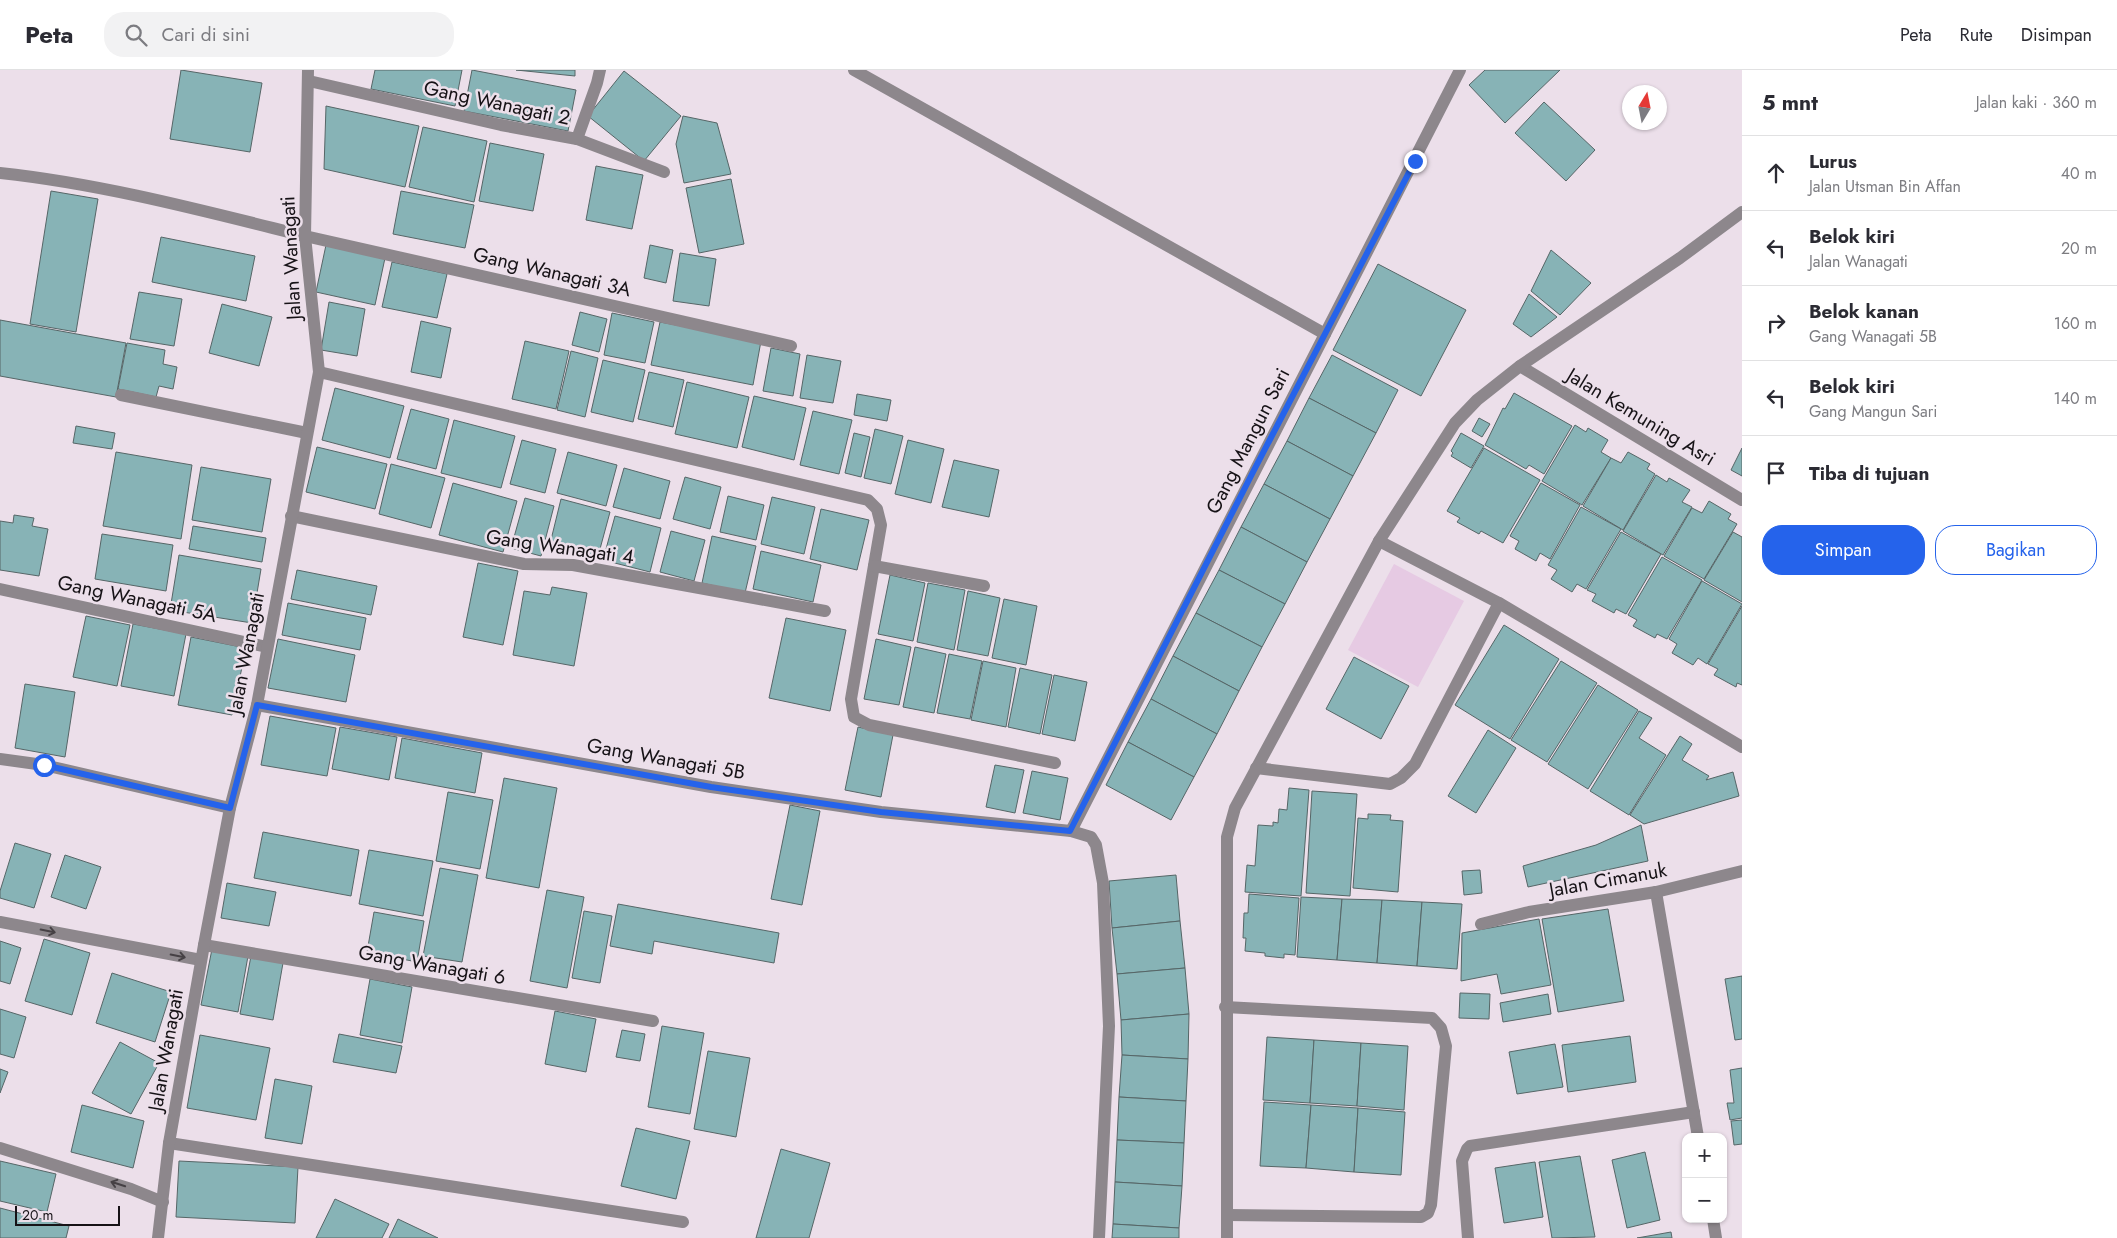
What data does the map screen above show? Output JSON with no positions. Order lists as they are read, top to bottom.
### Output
{
  "streets": {
    "street": [
      "Gang Wanagati 2",
      "Jalan Wanagati",
      "Gang Wanagati 3A",
      "Jalan Kemuning Asri",
      "Gang Mangun Sari",
      "Gang Wanagati 4",
      "Gang Wanagati 5A",
      "Gang Wanagati 5B",
      "Jalan Cimanuk",
      "Gang Wanagati 6"
    ]
  },
  "crossings": [
    ["Gang Wanagati 2", "Jalan Wanagati"],
    ["Jalan Wanagati", "Gang Wanagati 3A"],
    ["Jalan Wanagati", "Gang Wanagati 4"],
    ["Jalan Wanagati", "Gang Wanagati 5A"],
    ["Jalan Wanagati", "Gang Wanagati 5B"],
    ["Jalan Wanagati", "Gang Wanagati 6"],
    ["Gang Mangun Sari", "Gang Wanagati 5B"]
  ],
  "scale_bar": "20 m",
  "north": "top",
  "page": {
    "header": "Peta",
    "search": "Cari di sini",
    "nav": ["Peta", "Rute", "Disimpan"],
    "heading": ["5 mnt", "Jalan kaki · 360 m"],
    "list": [
      ["Lurus", "Jalan Utsman Bin Affan", "40 m"],
      ["Belok kiri", "Jalan Wanagati", "20 m"],
      ["Belok kanan", "Gang Wanagati 5B", "160 m"],
      ["Belok kiri", "Gang Mangun Sari", "140 m"],
      "Tiba di tujuan"
    ],
    "buttons": ["Simpan", "Bagikan"],
    "map_buttons": ["+", "−"],
    "scale": "20 m"
  }
}
